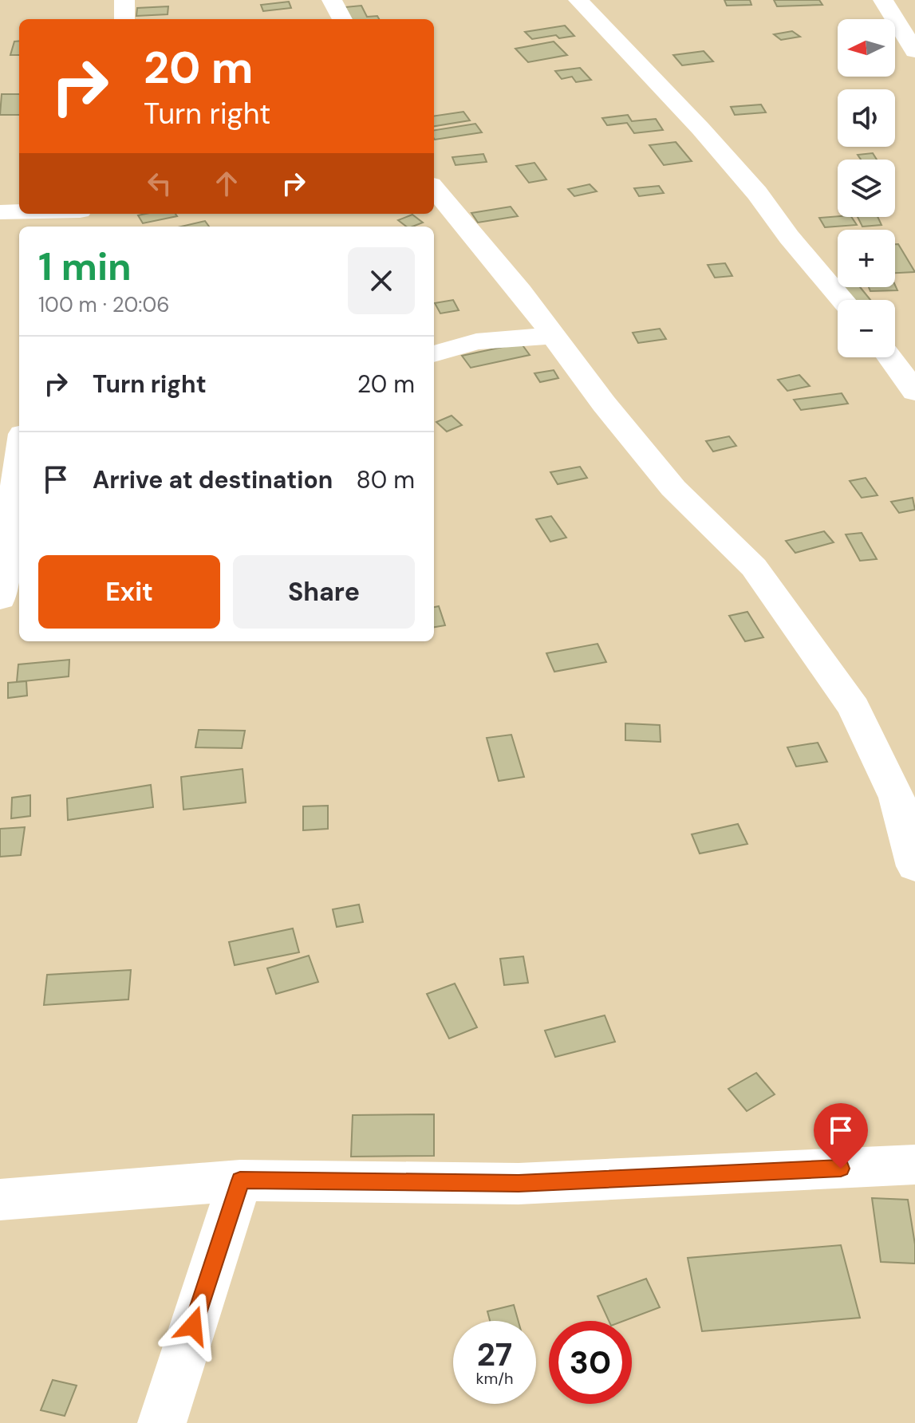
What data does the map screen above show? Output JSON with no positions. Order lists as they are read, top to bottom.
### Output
{
  "north": "left",
  "page": {
    "map_buttons": ["+", "−"],
    "turn": ["20 m", "Turn right"],
    "heading": ["1 min", "100 m · 20:06"],
    "list": [
      {
        "name": "Turn right",
        "value": "20 m"
      },
      {
        "name": "Arrive at destination",
        "value": "80 m"
      }
    ],
    "buttons": ["Exit", "Share"],
    "speed": "27 km/h",
    "limit": "30"
  }
}
